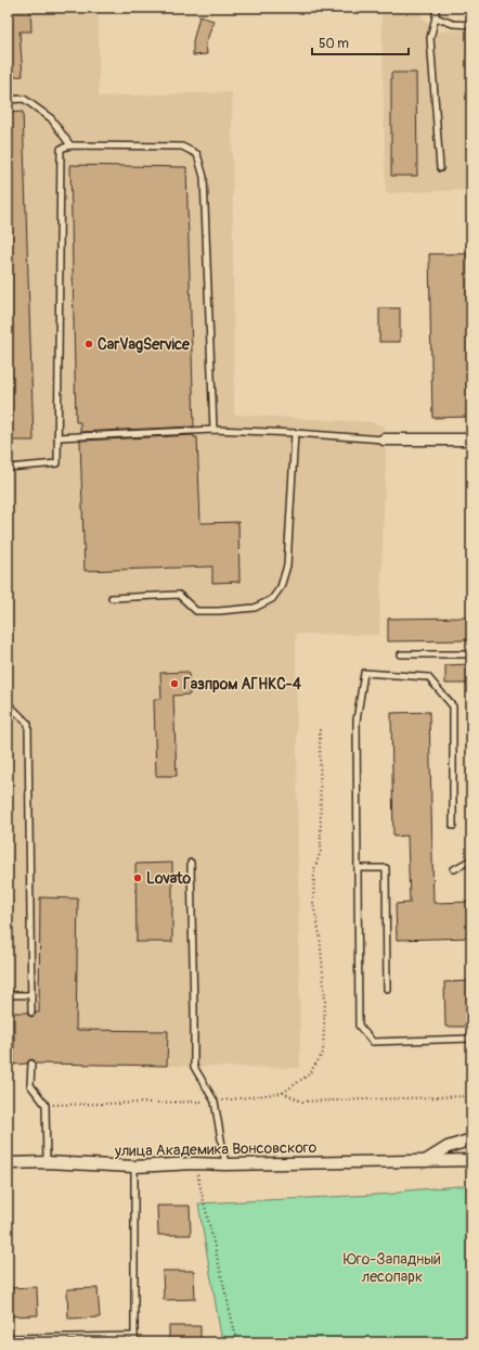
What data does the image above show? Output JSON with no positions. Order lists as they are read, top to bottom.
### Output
{
  "streets": {
    "street": ["улица Академика Вонсовского"]
  },
  "parks": ["Юго-Западный лесопарк"],
  "places": ["CarVagService", "Газпром АГНКС-4", "Lovato"],
  "scale_bar": "50 m"
}
